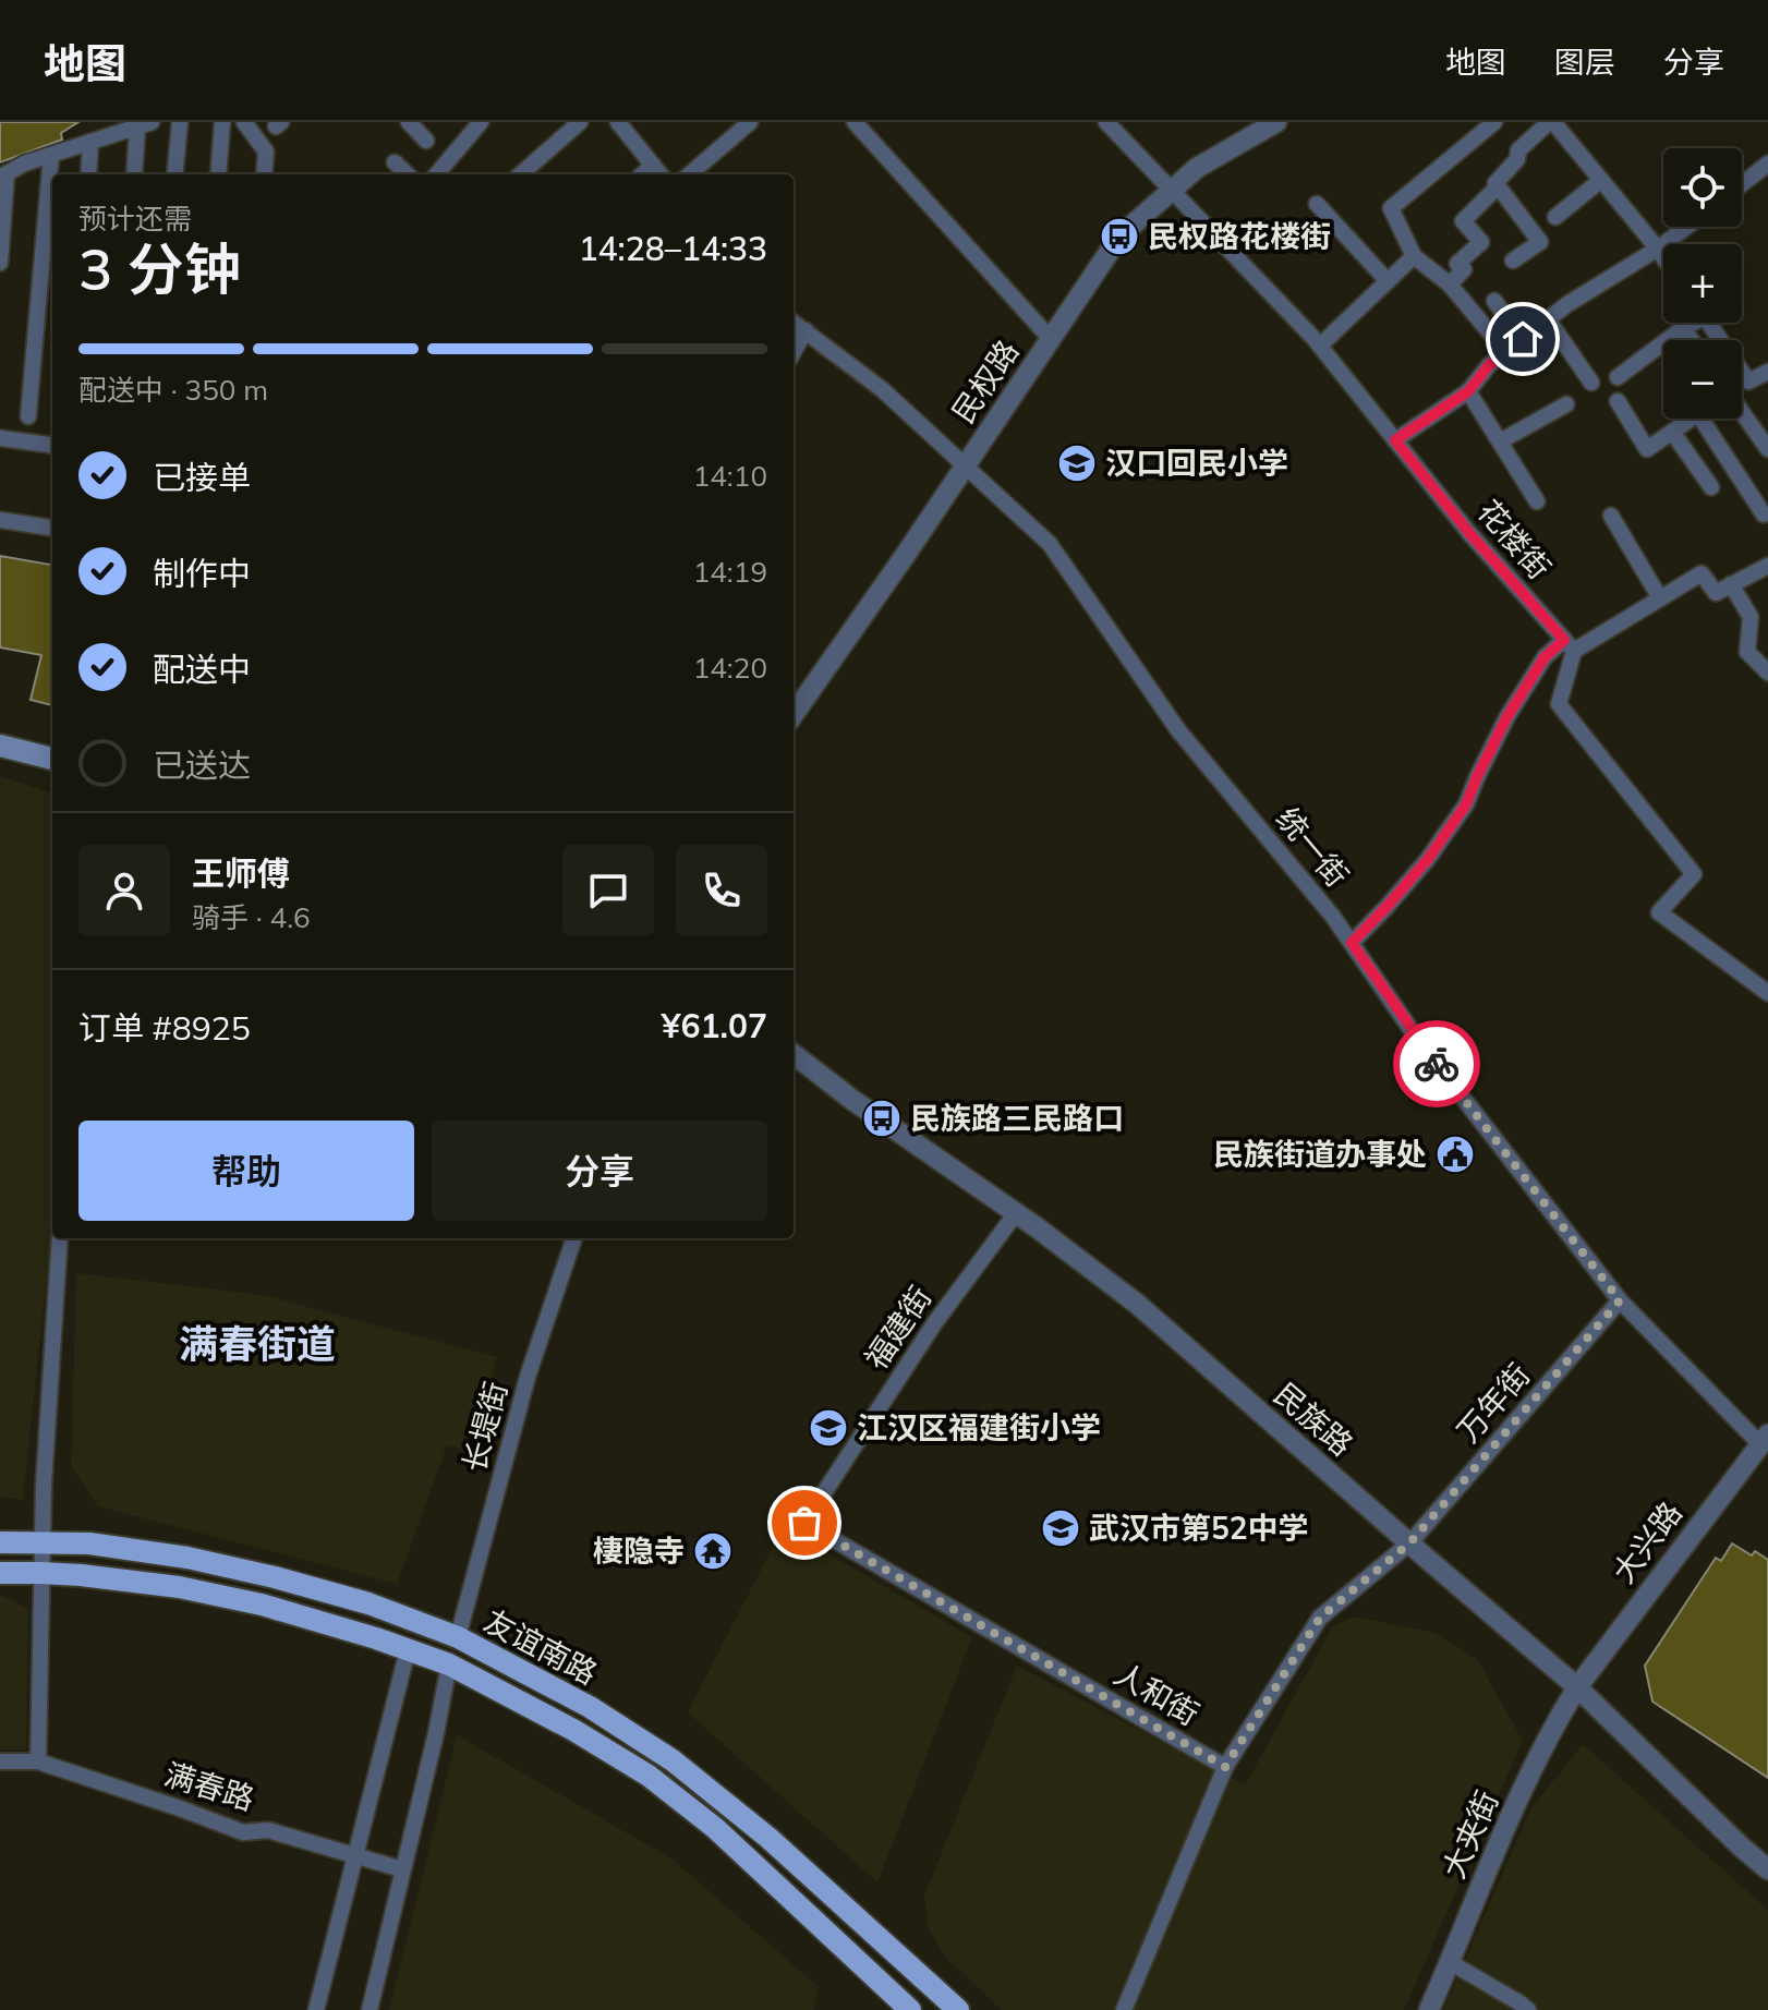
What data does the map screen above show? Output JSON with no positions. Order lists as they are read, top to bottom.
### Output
{
  "streets": {
    "main road": ["友谊南路"],
    "street": [
      "民权路",
      "花楼街",
      "统一街",
      "福建街",
      "万年街",
      "民族路",
      "长堤街",
      "大兴路",
      "人和街",
      "满春路",
      "大夹街"
    ]
  },
  "crossings": [
    ["民权路", "花楼街"],
    ["民权路", "统一街"],
    ["统一街", "万年街"],
    ["统一街", "大兴路"],
    ["福建街", "民族路"],
    ["福建街", "人和街"],
    ["万年街", "民族路"],
    ["民族路", "大兴路"],
    ["民族路", "大夹街"],
    ["长堤街", "友谊南路"],
    ["大兴路", "大夹街"]
  ],
  "districts": ["满春街道"],
  "places": {
    "bus stop": ["民权路花楼街", "民族路三民路口"],
    "school or university": ["汉口回民小学", "江汉区福建街小学", "武汉市第52中学"],
    "public building": ["民族街道办事处"],
    "temple": ["棲隐寺"]
  },
  "page": {
    "header": "地图",
    "nav": ["地图", "图层", "分享"],
    "map_buttons": ["+", "−"],
    "heading": ["3 分钟", "预计还需", "14:28–14:33"],
    "panel": [
      "王师傅",
      "骑手 · 4.6",
      "订单 #8925",
      "¥61.07"
    ],
    "bar": "配送中 · 350 m",
    "list": [
      ["已接单", "14:10"],
      ["制作中", "14:19"],
      ["配送中", "14:20"],
      "已送达"
    ],
    "buttons": ["帮助", "分享"]
  }
}
